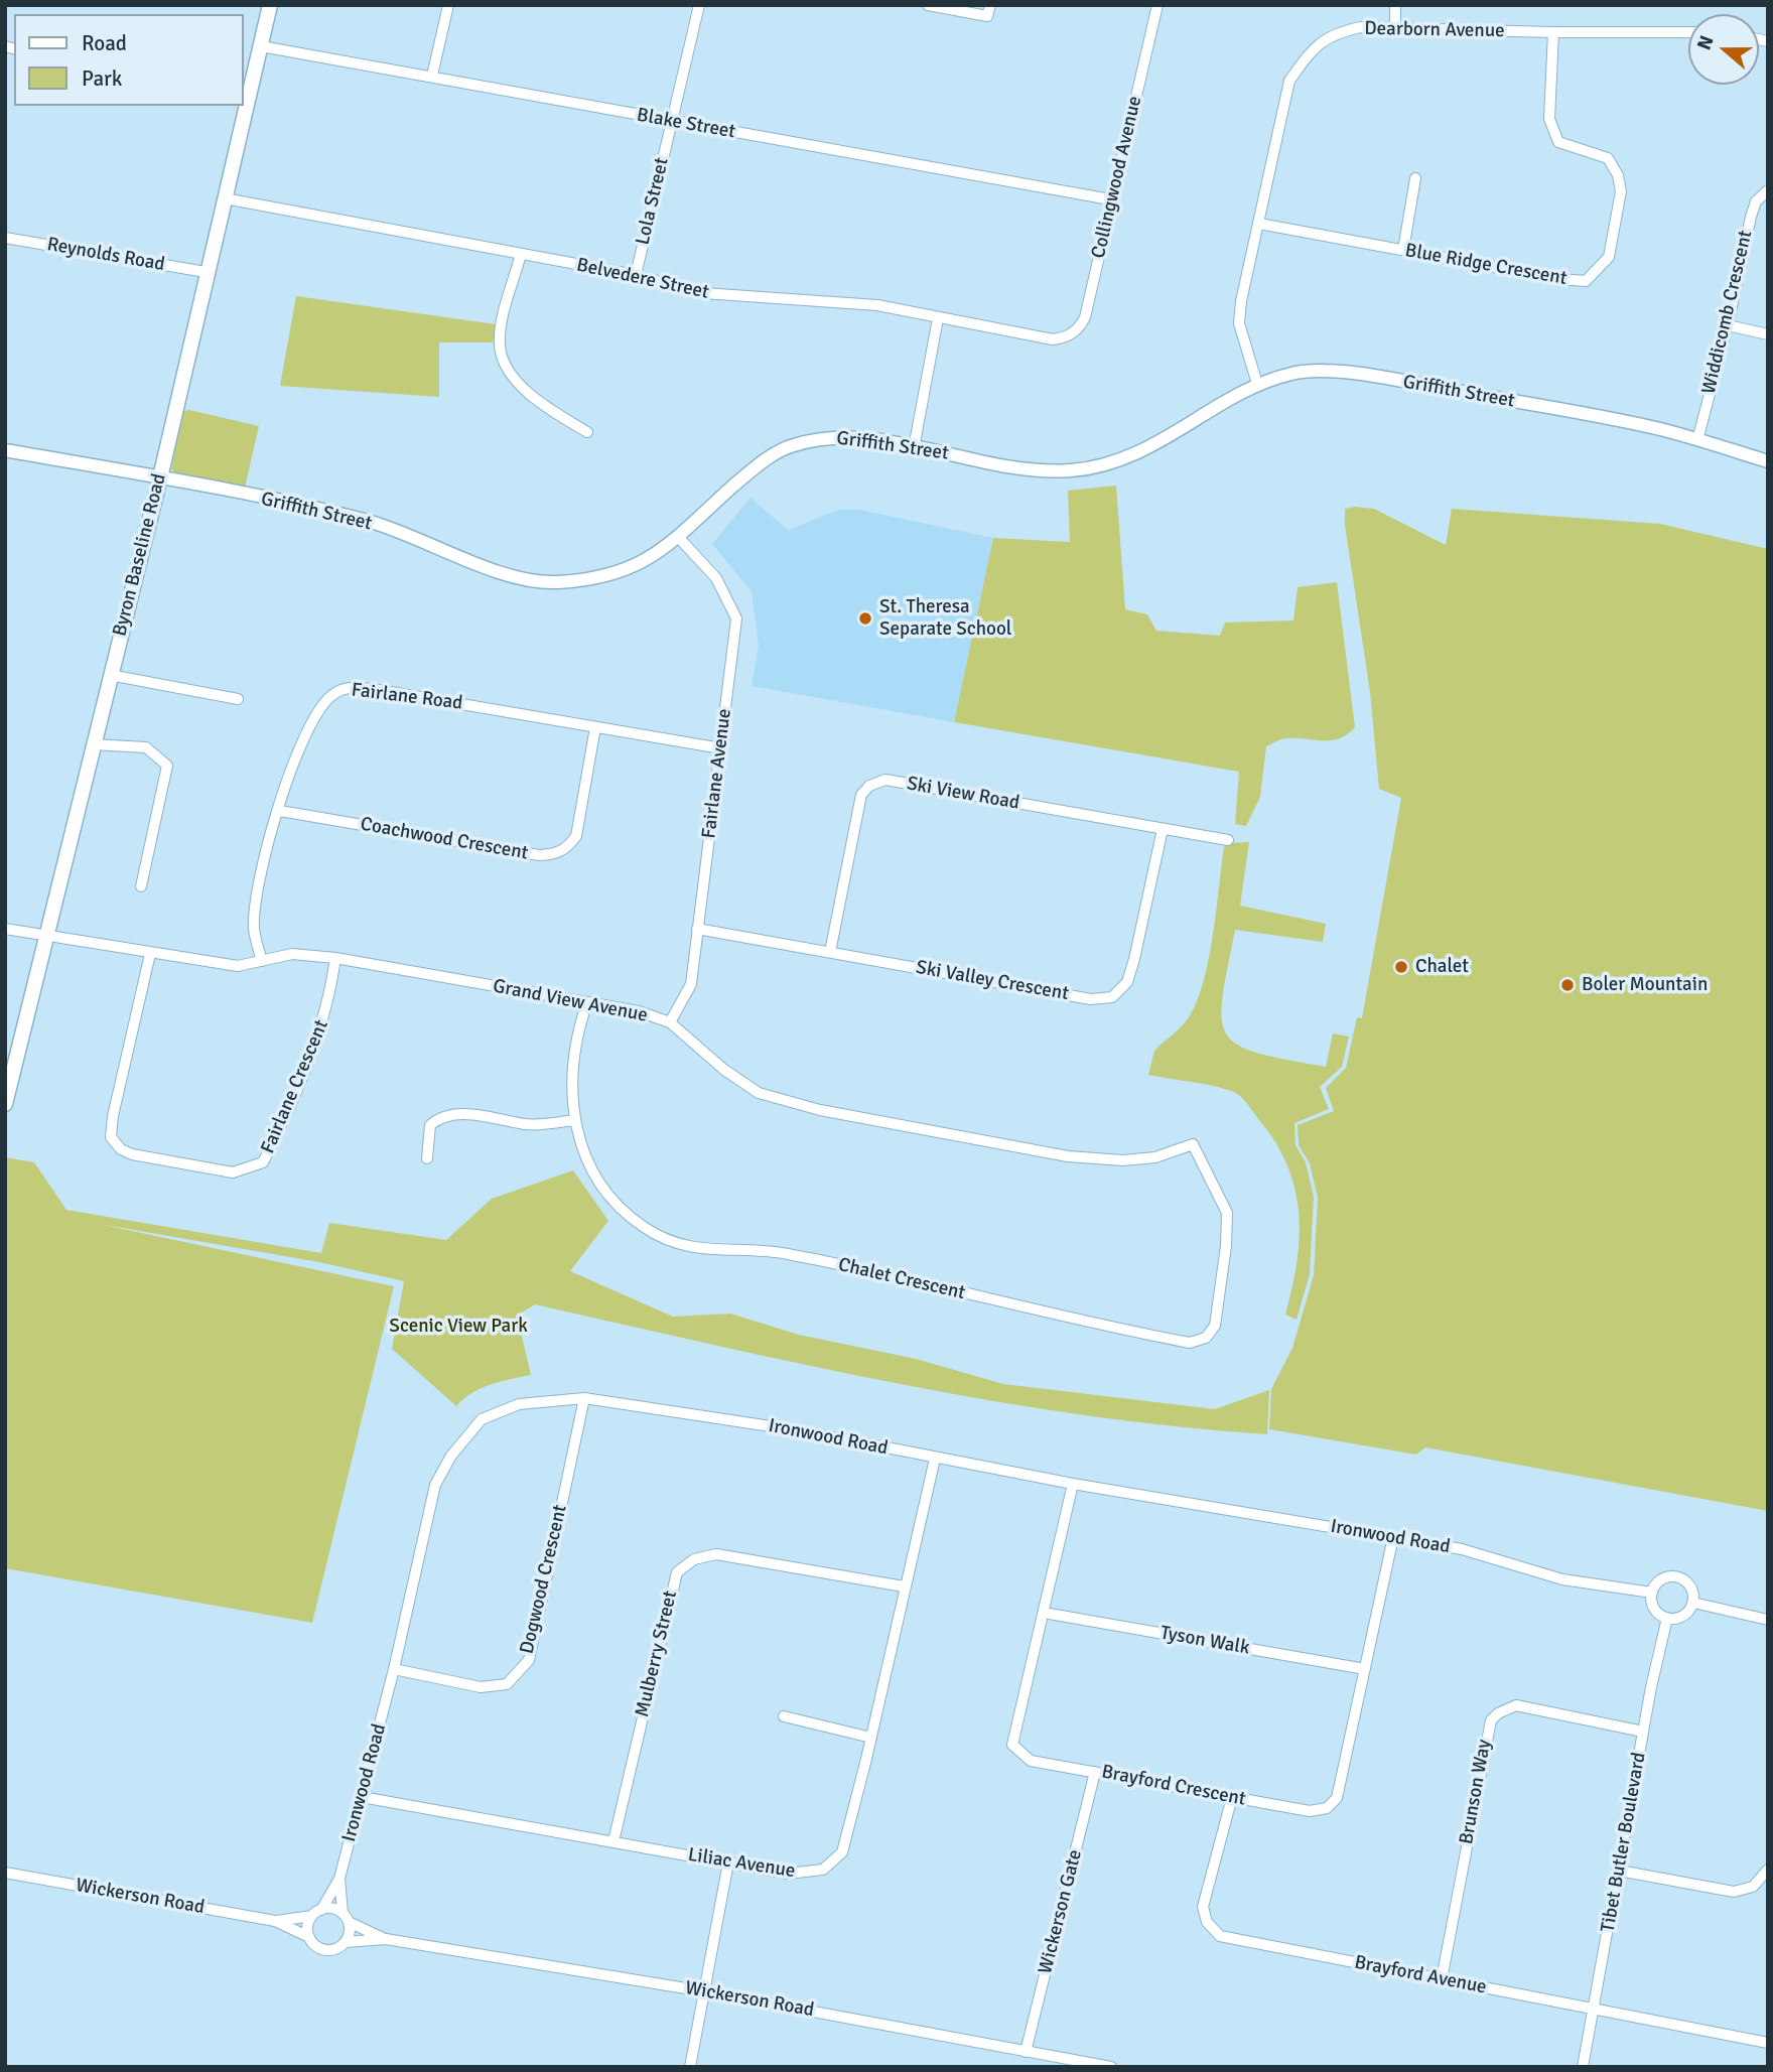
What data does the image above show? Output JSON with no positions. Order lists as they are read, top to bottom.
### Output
{
  "streets": {
    "main road": ["Byron Baseline Road"],
    "street": [
      "Dearborn Avenue",
      "Blake Street",
      "Collingwood Avenue",
      "Lola Street",
      "Reynolds Road",
      "Blue Ridge Crescent",
      "Belvedere Street",
      "Widdicomb Crescent",
      "Griffith Street",
      "Fairlane Road",
      "Fairlane Avenue",
      "Ski View Road",
      "Coachwood Crescent",
      "Ski Valley Crescent",
      "Grand View Avenue",
      "Fairlane Crescent",
      "Chalet Crescent",
      "Ironwood Road",
      "Dogwood Crescent",
      "Tyson Walk",
      "Mulberry Street",
      "Brayford Crescent",
      "Brunson Way",
      "Tibet Butler Boulevard",
      "Liliac Avenue",
      "Wickerson Road",
      "Wickerson Gate",
      "Brayford Avenue"
    ]
  },
  "crossings": [
    ["Dearborn Avenue", "Blue Ridge Crescent"],
    ["Dearborn Avenue", "Griffith Street"],
    ["Blake Street", "Collingwood Avenue"],
    ["Blake Street", "Lola Street"],
    ["Blake Street", "Byron Baseline Road"],
    ["Collingwood Avenue", "Belvedere Street"],
    ["Lola Street", "Belvedere Street"],
    ["Reynolds Road", "Byron Baseline Road"],
    ["Belvedere Street", "Byron Baseline Road"],
    ["Widdicomb Crescent", "Griffith Street"],
    ["Griffith Street", "Byron Baseline Road"],
    ["Griffith Street", "Fairlane Avenue"],
    ["Byron Baseline Road", "Grand View Avenue"],
    ["Fairlane Road", "Fairlane Avenue"],
    ["Fairlane Road", "Coachwood Crescent"],
    ["Fairlane Road", "Grand View Avenue"],
    ["Fairlane Avenue", "Ski Valley Crescent"],
    ["Fairlane Avenue", "Grand View Avenue"],
    ["Ski View Road", "Ski Valley Crescent"],
    ["Grand View Avenue", "Fairlane Crescent"],
    ["Grand View Avenue", "Chalet Crescent"],
    ["Ironwood Road", "Dogwood Crescent"],
    ["Ironwood Road", "Brayford Crescent"],
    ["Ironwood Road", "Tibet Butler Boulevard"],
    ["Ironwood Road", "Liliac Avenue"],
    ["Ironwood Road", "Wickerson Road"],
    ["Tyson Walk", "Brayford Crescent"],
    ["Mulberry Street", "Liliac Avenue"],
    ["Brayford Crescent", "Wickerson Gate"],
    ["Brayford Crescent", "Brayford Avenue"],
    ["Brunson Way", "Tibet Butler Boulevard"],
    ["Brunson Way", "Brayford Avenue"],
    ["Tibet Butler Boulevard", "Brayford Avenue"],
    ["Wickerson Road", "Wickerson Gate"]
  ],
  "parks": ["Scenic View Park"],
  "places": ["St. Theresa Separate School", "Chalet", "Boler Mountain"],
  "legend": ["Road", "Park"],
  "north": "left"
}
